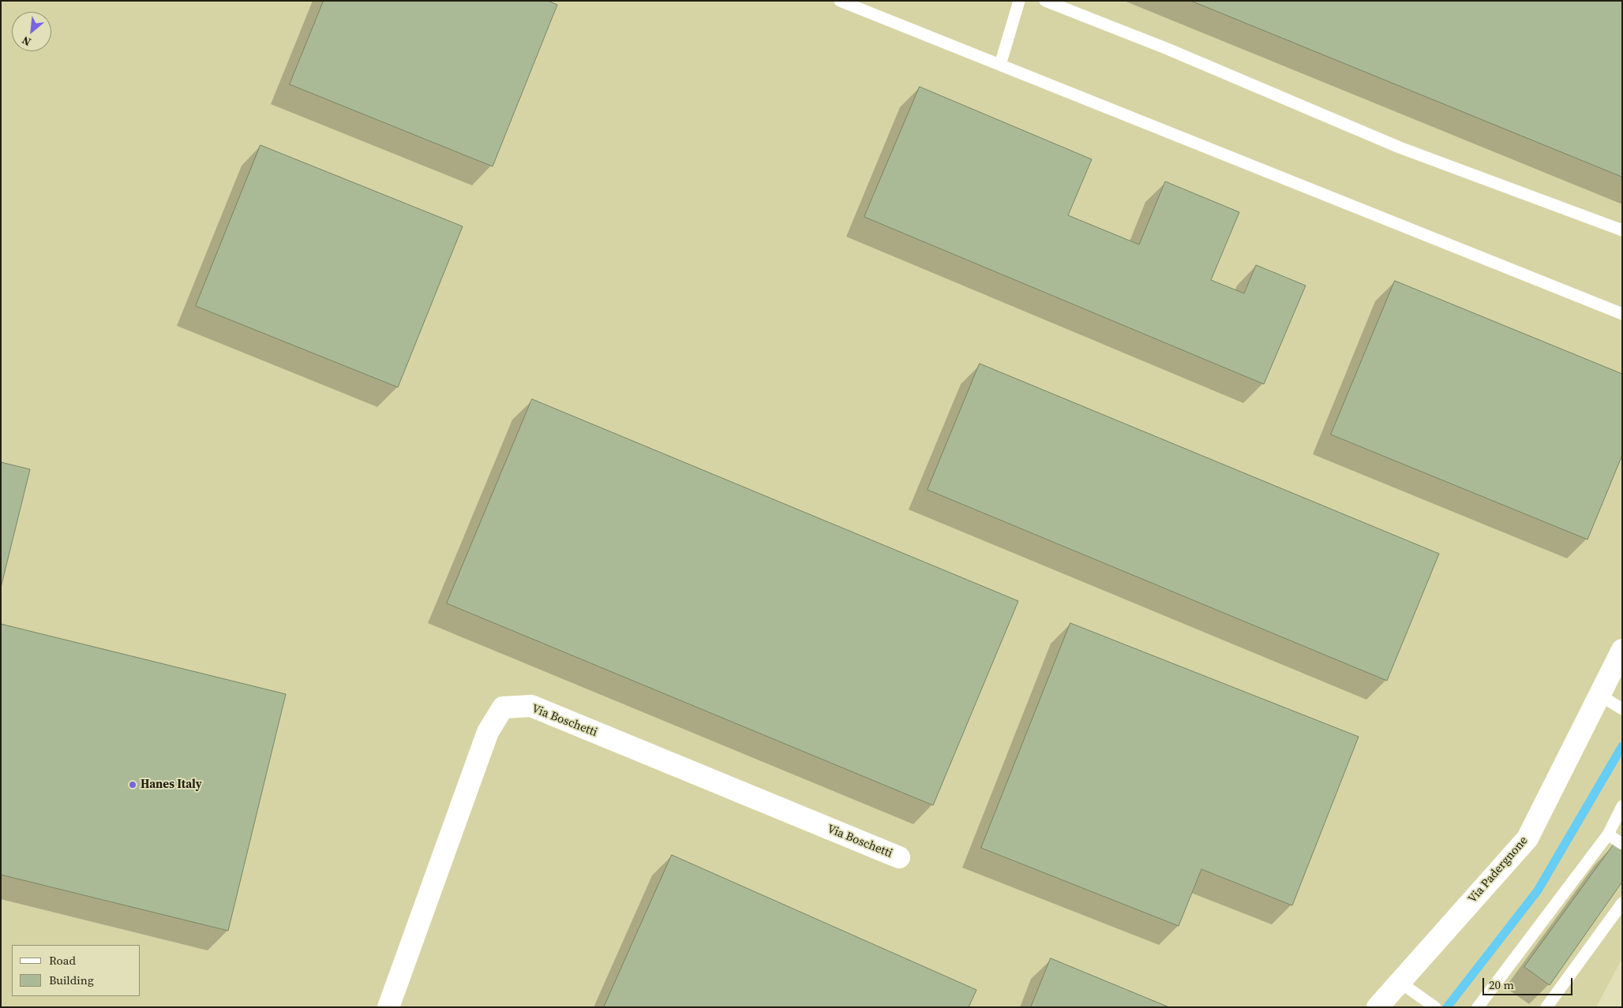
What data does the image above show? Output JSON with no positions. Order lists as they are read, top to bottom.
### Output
{
  "streets": {
    "street": ["Via Boschetti", "Via Padergnone"]
  },
  "places": ["Hanes Italy"],
  "legend": ["Road", "Building"],
  "scale_bar": "20 m",
  "north": "bottom left"
}
